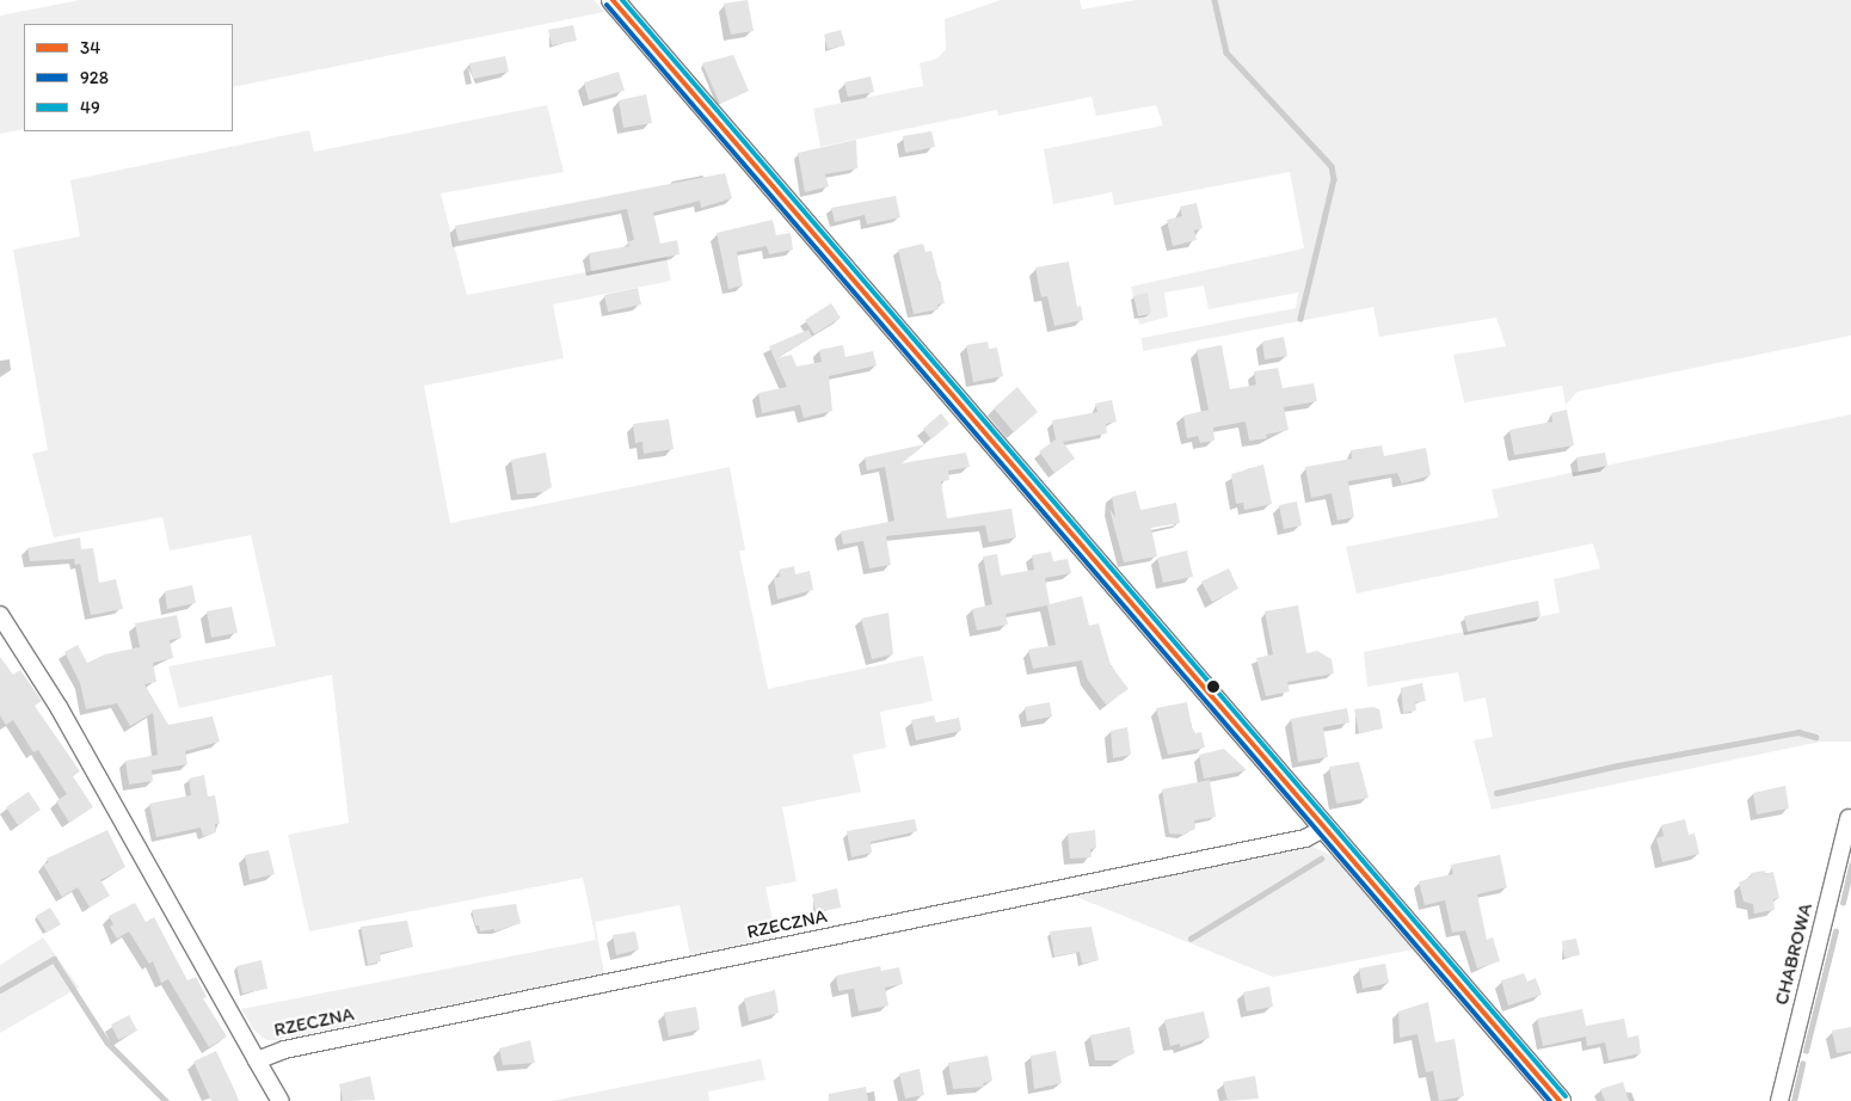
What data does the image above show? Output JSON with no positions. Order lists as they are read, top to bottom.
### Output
{
  "streets": {
    "street": ["RZECZNA", "CHABROWA"]
  },
  "lines": ["transit line 34", "transit line 49", "transit line 928"],
  "legend": ["34", "928", "49"]
}
